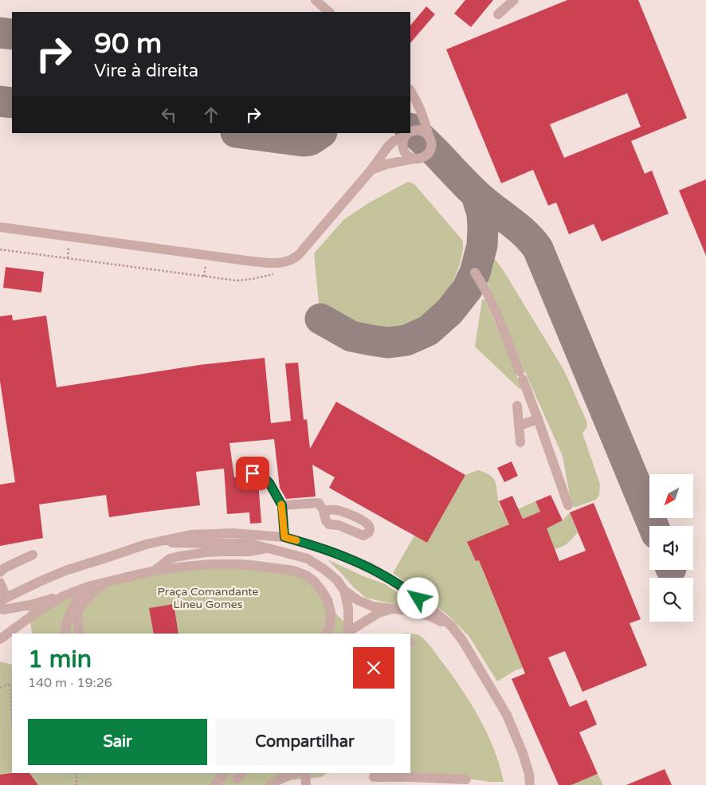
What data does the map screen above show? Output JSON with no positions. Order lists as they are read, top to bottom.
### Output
{
  "parks": ["Praça Comandante Lineu Gomes"],
  "north": "bottom left",
  "page": {
    "turn": ["90 m", "Vire à direita"],
    "heading": ["1 min", "140 m · 19:26"],
    "buttons": ["Sair", "Compartilhar"]
  }
}
